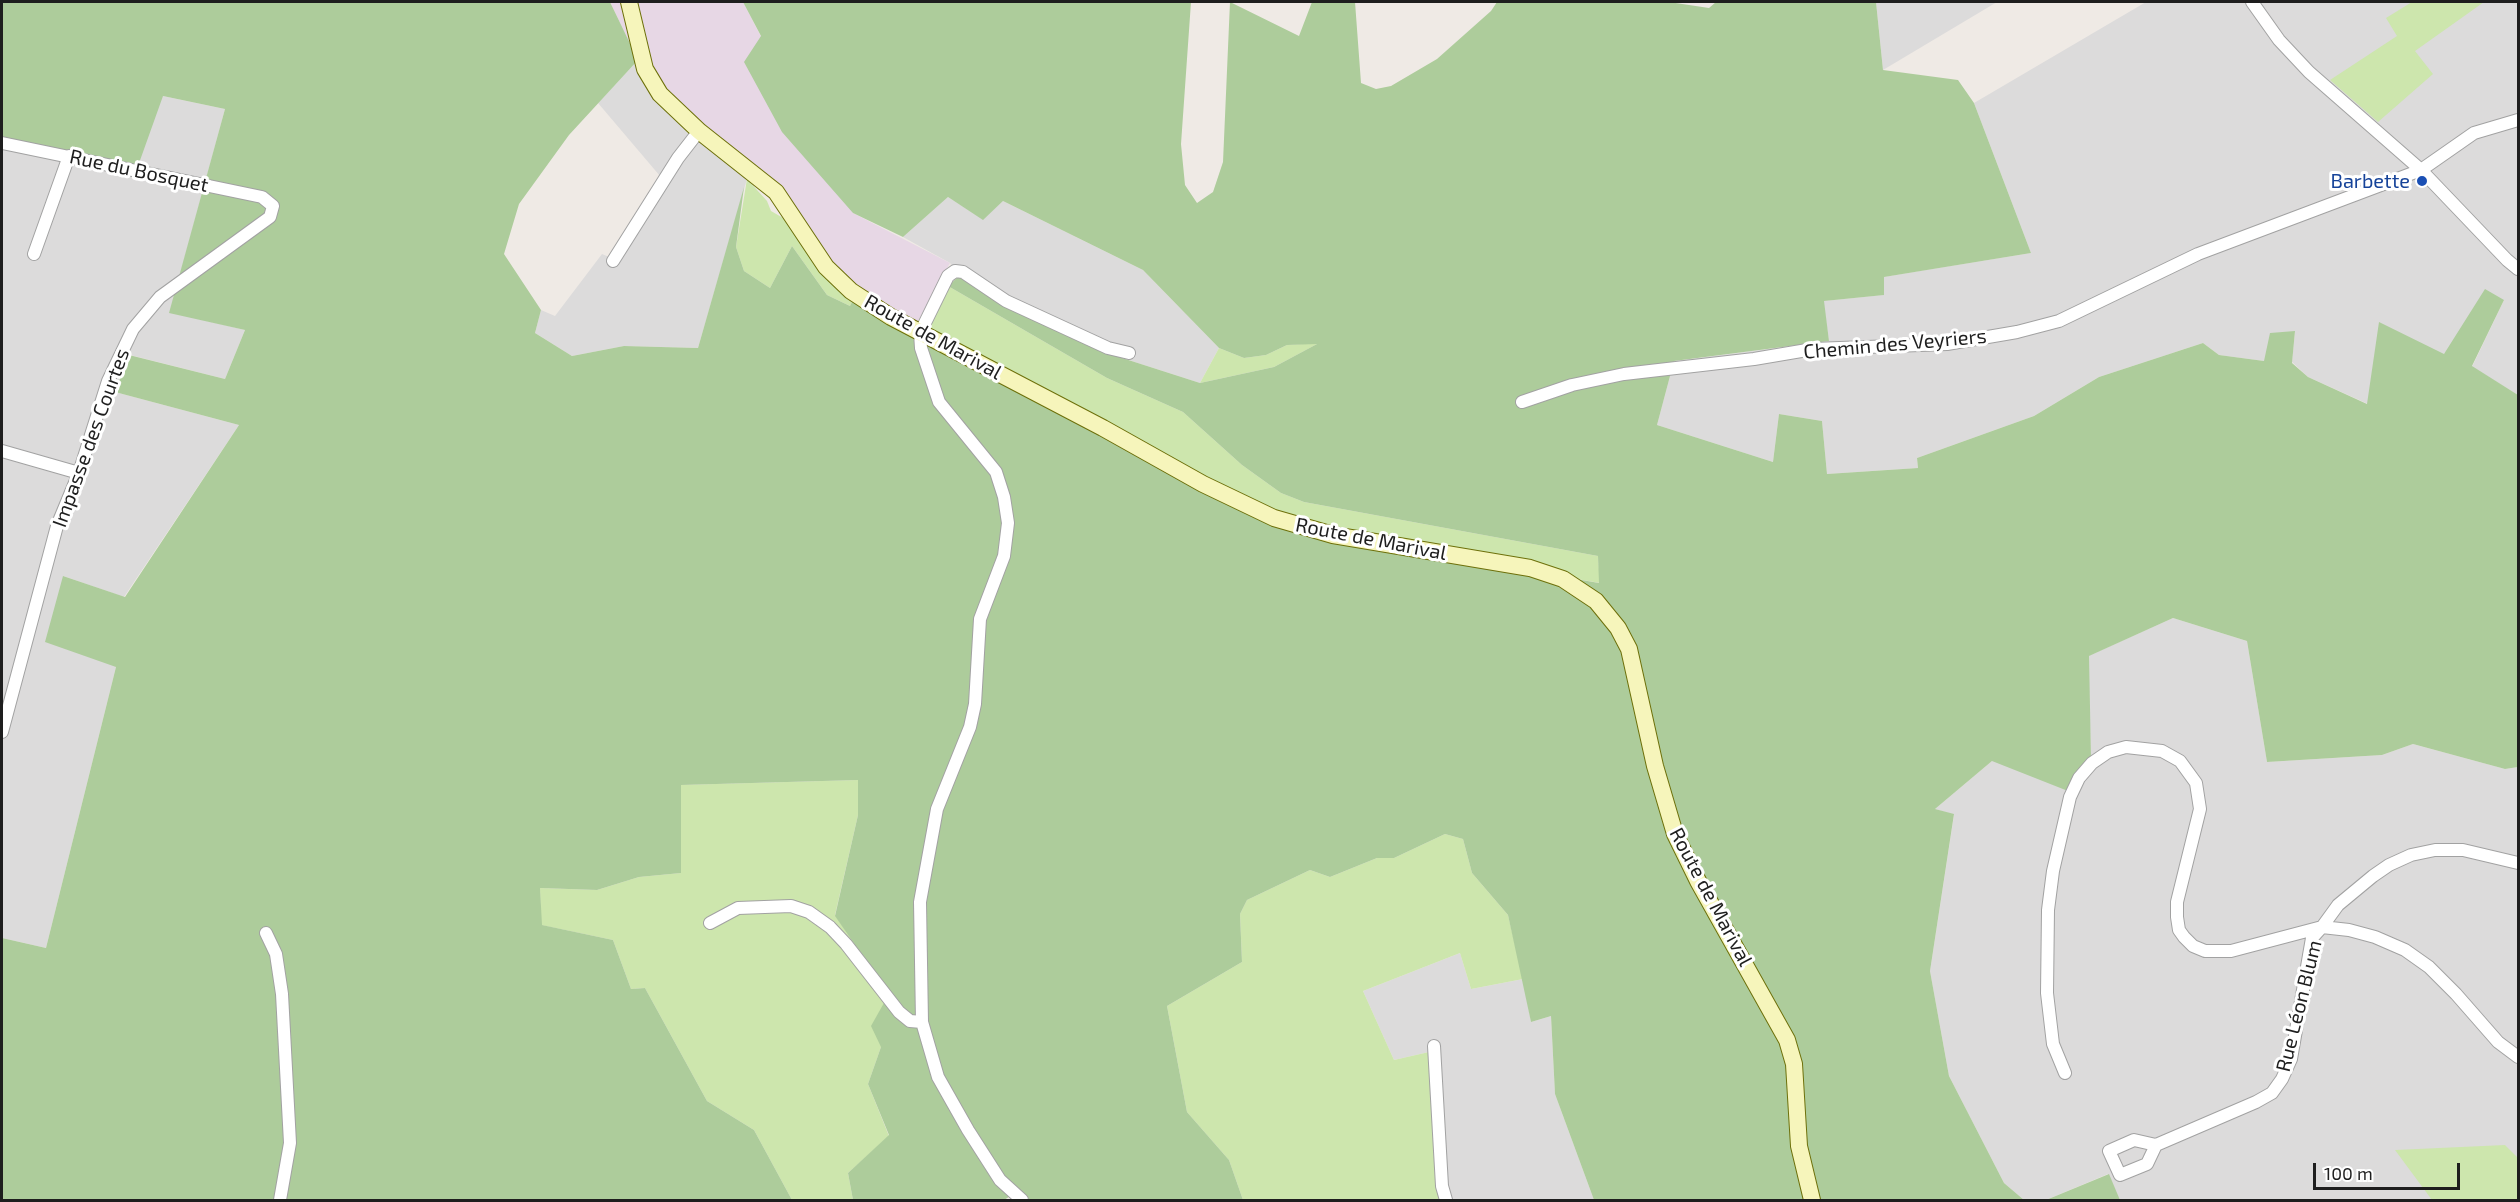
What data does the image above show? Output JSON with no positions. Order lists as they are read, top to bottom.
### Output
{
  "streets": {
    "main road": ["Route de Marival"],
    "street": [
      "Rue du Bosquet",
      "Chemin des Veyriers",
      "Impasse des Courtes",
      "Rue Léon Blum"
    ]
  },
  "crossings": [
    ["Rue du Bosquet", "Impasse des Courtes"]
  ],
  "places": ["Barbette"],
  "scale_bar": "100 m"
}
